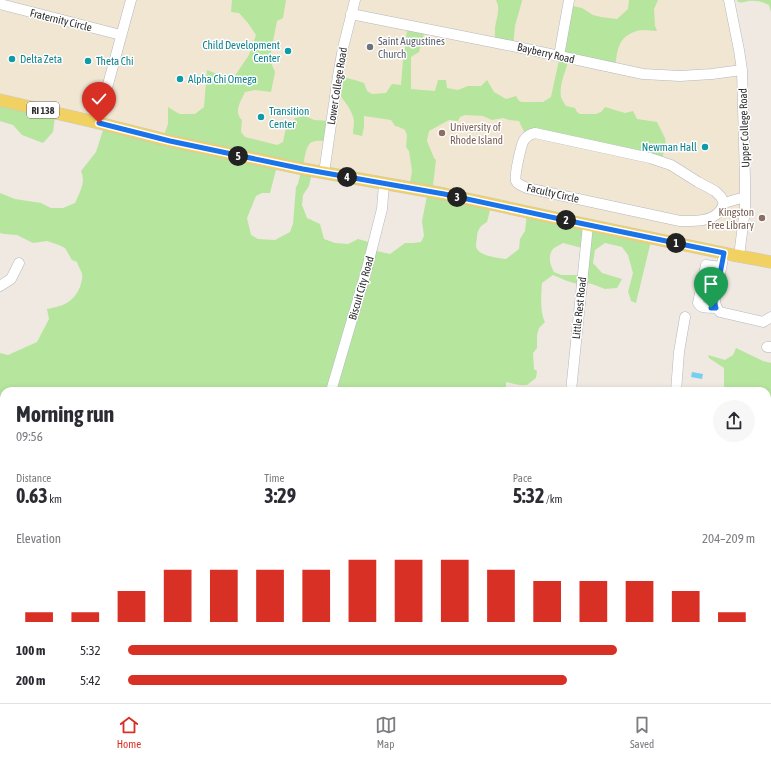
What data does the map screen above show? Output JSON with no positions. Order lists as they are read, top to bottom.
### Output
{
  "streets": {
    "main road": ["RI 138"],
    "street": [
      "Fraternity Circle",
      "Bayberry Road",
      "Lower College Road",
      "Upper College Road",
      "Faculty Circle",
      "Biscuit City Road",
      "Little Rest Road"
    ]
  },
  "crossings": [
    ["Bayberry Road", "Lower College Road"],
    ["Bayberry Road", "Upper College Road"],
    ["Lower College Road", "RI 138"],
    ["RI 138", "Upper College Road"],
    ["RI 138", "Biscuit City Road"],
    ["RI 138", "Little Rest Road"]
  ],
  "places": [
    "Saint Augustines Church",
    "Child Development Center",
    "Delta Zeta",
    "Theta Chi",
    "Alpha Chi Omega",
    "Transition Center",
    "University of Rhode Island",
    "Newman Hall",
    "Kingston Free Library"
  ],
  "page": {
    "pins": [
      "5",
      "4",
      "3",
      "2",
      "1"
    ],
    "heading": ["Morning run", "09:56"],
    "stats": [
      ["Distance", "0.63 km"],
      ["Time", "3:29"],
      ["Pace", "5:32 /km"]
    ],
    "chart": ["Elevation", "204–209 m"],
    "list": [
      {
        "name": "100 m",
        "note": "5:32"
      },
      {
        "name": "200 m",
        "note": "5:42"
      }
    ],
    "tabs": ["Home", "Map", "Saved"]
  }
}
